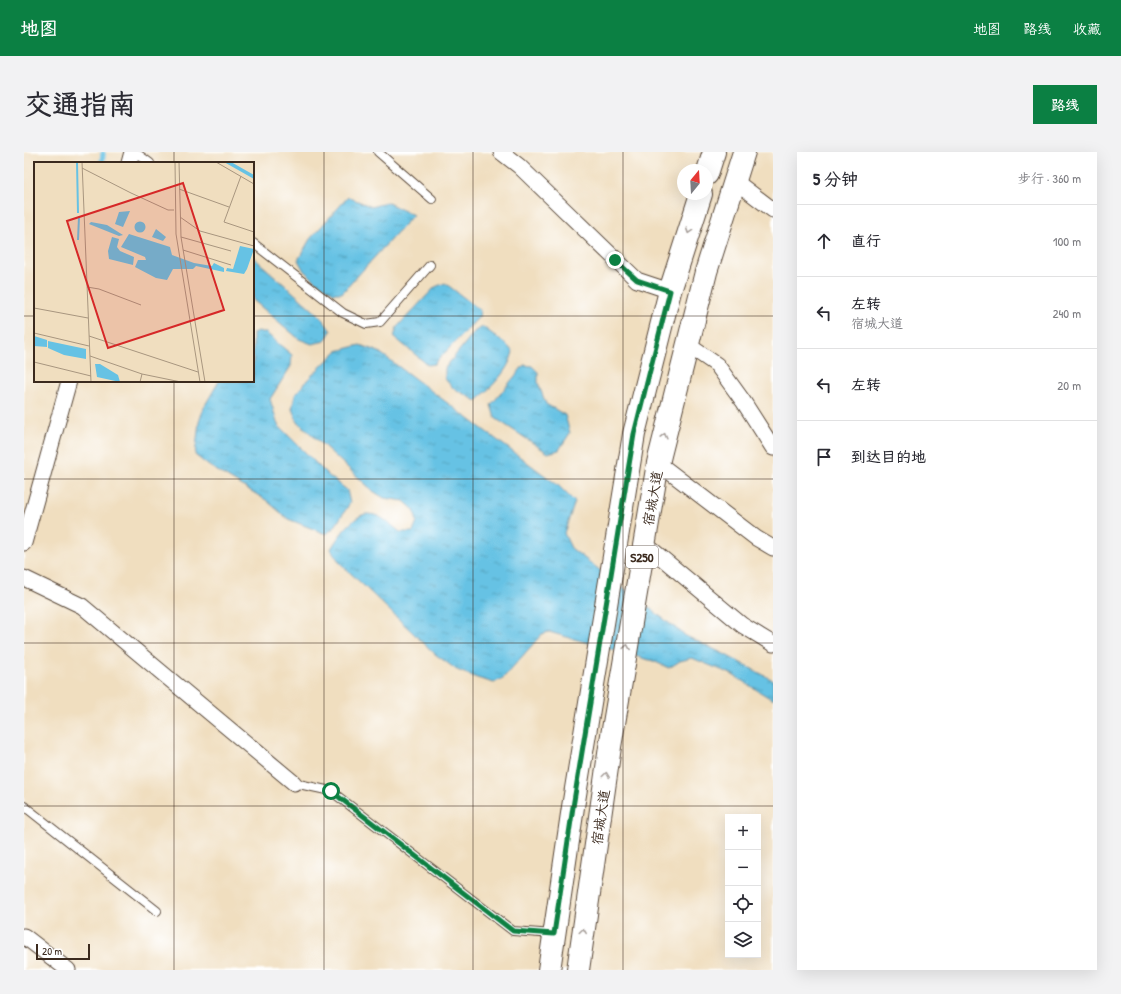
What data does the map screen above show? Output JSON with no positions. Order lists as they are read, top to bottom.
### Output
{
  "streets": {
    "main road": ["宿城大道", "S250"]
  },
  "scale_bar": "20 m",
  "north": "top",
  "page": {
    "header": "地图",
    "nav": ["地图", "路线", "收藏"],
    "title": "交通指南",
    "buttons": "路线",
    "heading": ["5 分钟", "步行 · 360 m"],
    "list": [
      ["直行", "100 m"],
      ["左转", "宿城大道", "240 m"],
      ["左转", "20 m"],
      "到达目的地"
    ],
    "map_buttons": ["+", "−"],
    "scale": "20 m"
  }
}
